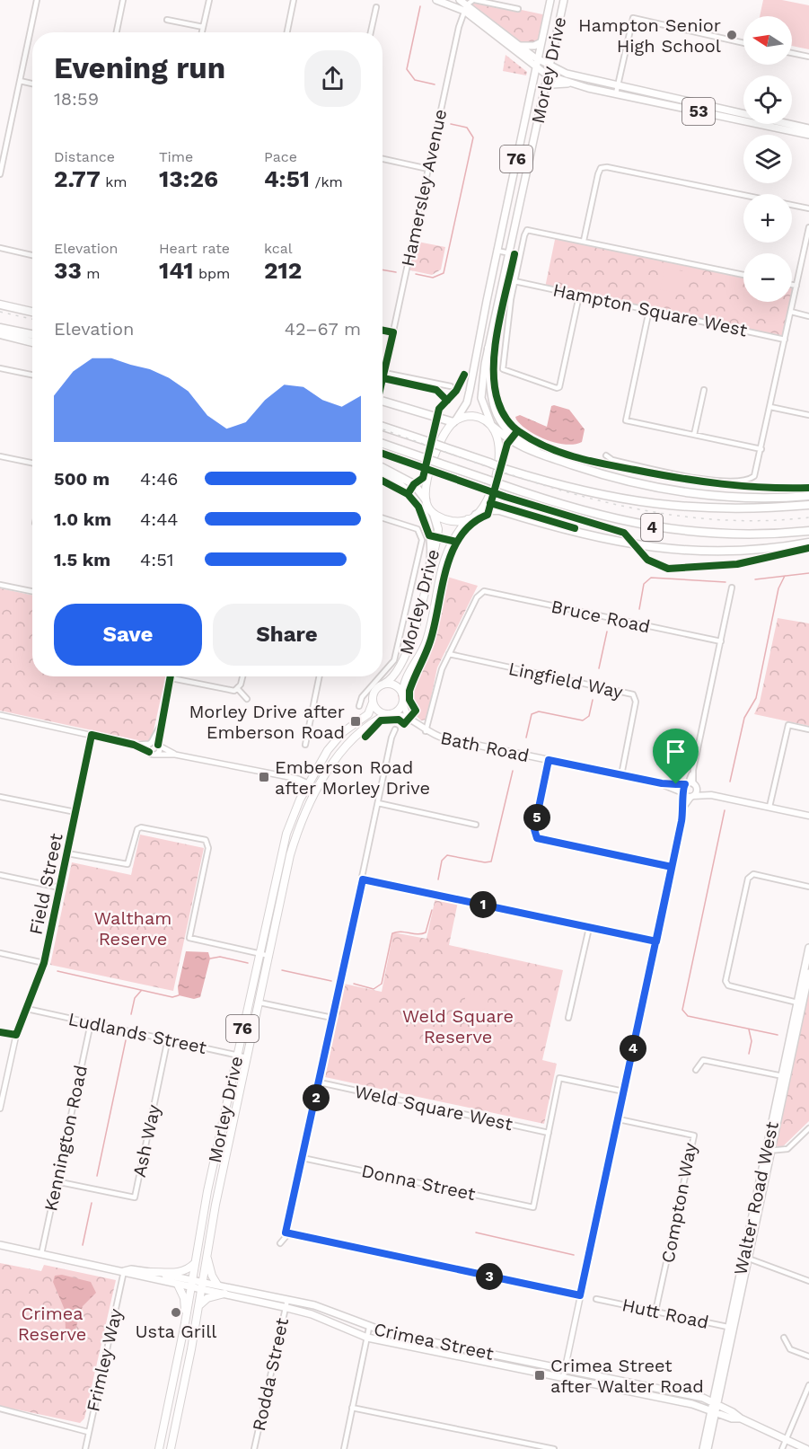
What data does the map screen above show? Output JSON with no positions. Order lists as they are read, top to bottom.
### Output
{
  "streets": {
    "highway": ["Morley Drive", "76", "4"],
    "main road": [
      "53",
      "Bath Road",
      "Walter Road West",
      "Crimea Street"
    ],
    "street": [
      "Hamersley Avenue",
      "Hampton Square West",
      "Bruce Road",
      "Lingfield Way",
      "Field Street",
      "Ludlands Street",
      "Weld Square West",
      "Kennington Road",
      "Ash Way",
      "Donna Street",
      "Compton Way",
      "Hutt Road",
      "Frimley Way",
      "Rodda Street"
    ]
  },
  "crossings": [
    ["Morley Drive", "53"],
    ["Morley Drive", "76"],
    ["Morley Drive", "Bath Road"],
    ["Morley Drive", "Ludlands Street"],
    ["Morley Drive", "Crimea Street"],
    ["53", "Hamersley Avenue"],
    ["Bruce Road", "Lingfield Way"],
    ["Lingfield Way", "Bath Road"],
    ["Field Street", "Ludlands Street"],
    ["Ludlands Street", "Kennington Road"],
    ["Ludlands Street", "Ash Way"],
    ["Weld Square West", "Donna Street"],
    ["Kennington Road", "Ash Way"],
    ["Kennington Road", "Crimea Street"],
    ["Walter Road West", "Hutt Road"],
    ["Walter Road West", "Crimea Street"],
    ["Compton Way", "Hutt Road"],
    ["Crimea Street", "Frimley Way"],
    ["Crimea Street", "Rodda Street"]
  ],
  "parks": ["Waltham Reserve", "Weld Square Reserve", "Crimea Reserve"],
  "places": {
    "other": ["Hampton Senior High School", "Usta Grill"],
    "transit": ["Morley Drive after Emberson Road", "Emberson Road after Morley Drive", "Crimea Street after Walter Road"]
  },
  "north": "left",
  "page": {
    "map_buttons": ["+", "−"],
    "heading": ["Evening run", "18:59"],
    "stats": [
      ["Distance", "2.77 km"],
      ["Time", "13:26"],
      ["Pace", "4:51 /km"],
      ["Elevation", "33 m"],
      ["Heart rate", "141 bpm"],
      ["kcal", "212"]
    ],
    "chart": ["Elevation", "42–67 m"],
    "list": [
      {
        "name": "500 m",
        "note": "4:46"
      },
      {
        "name": "1.0 km",
        "note": "4:44"
      },
      {
        "name": "1.5 km",
        "note": "4:51"
      }
    ],
    "buttons": ["Save", "Share"],
    "pins": [
      "5",
      "1",
      "4",
      "2",
      "3"
    ]
  }
}
